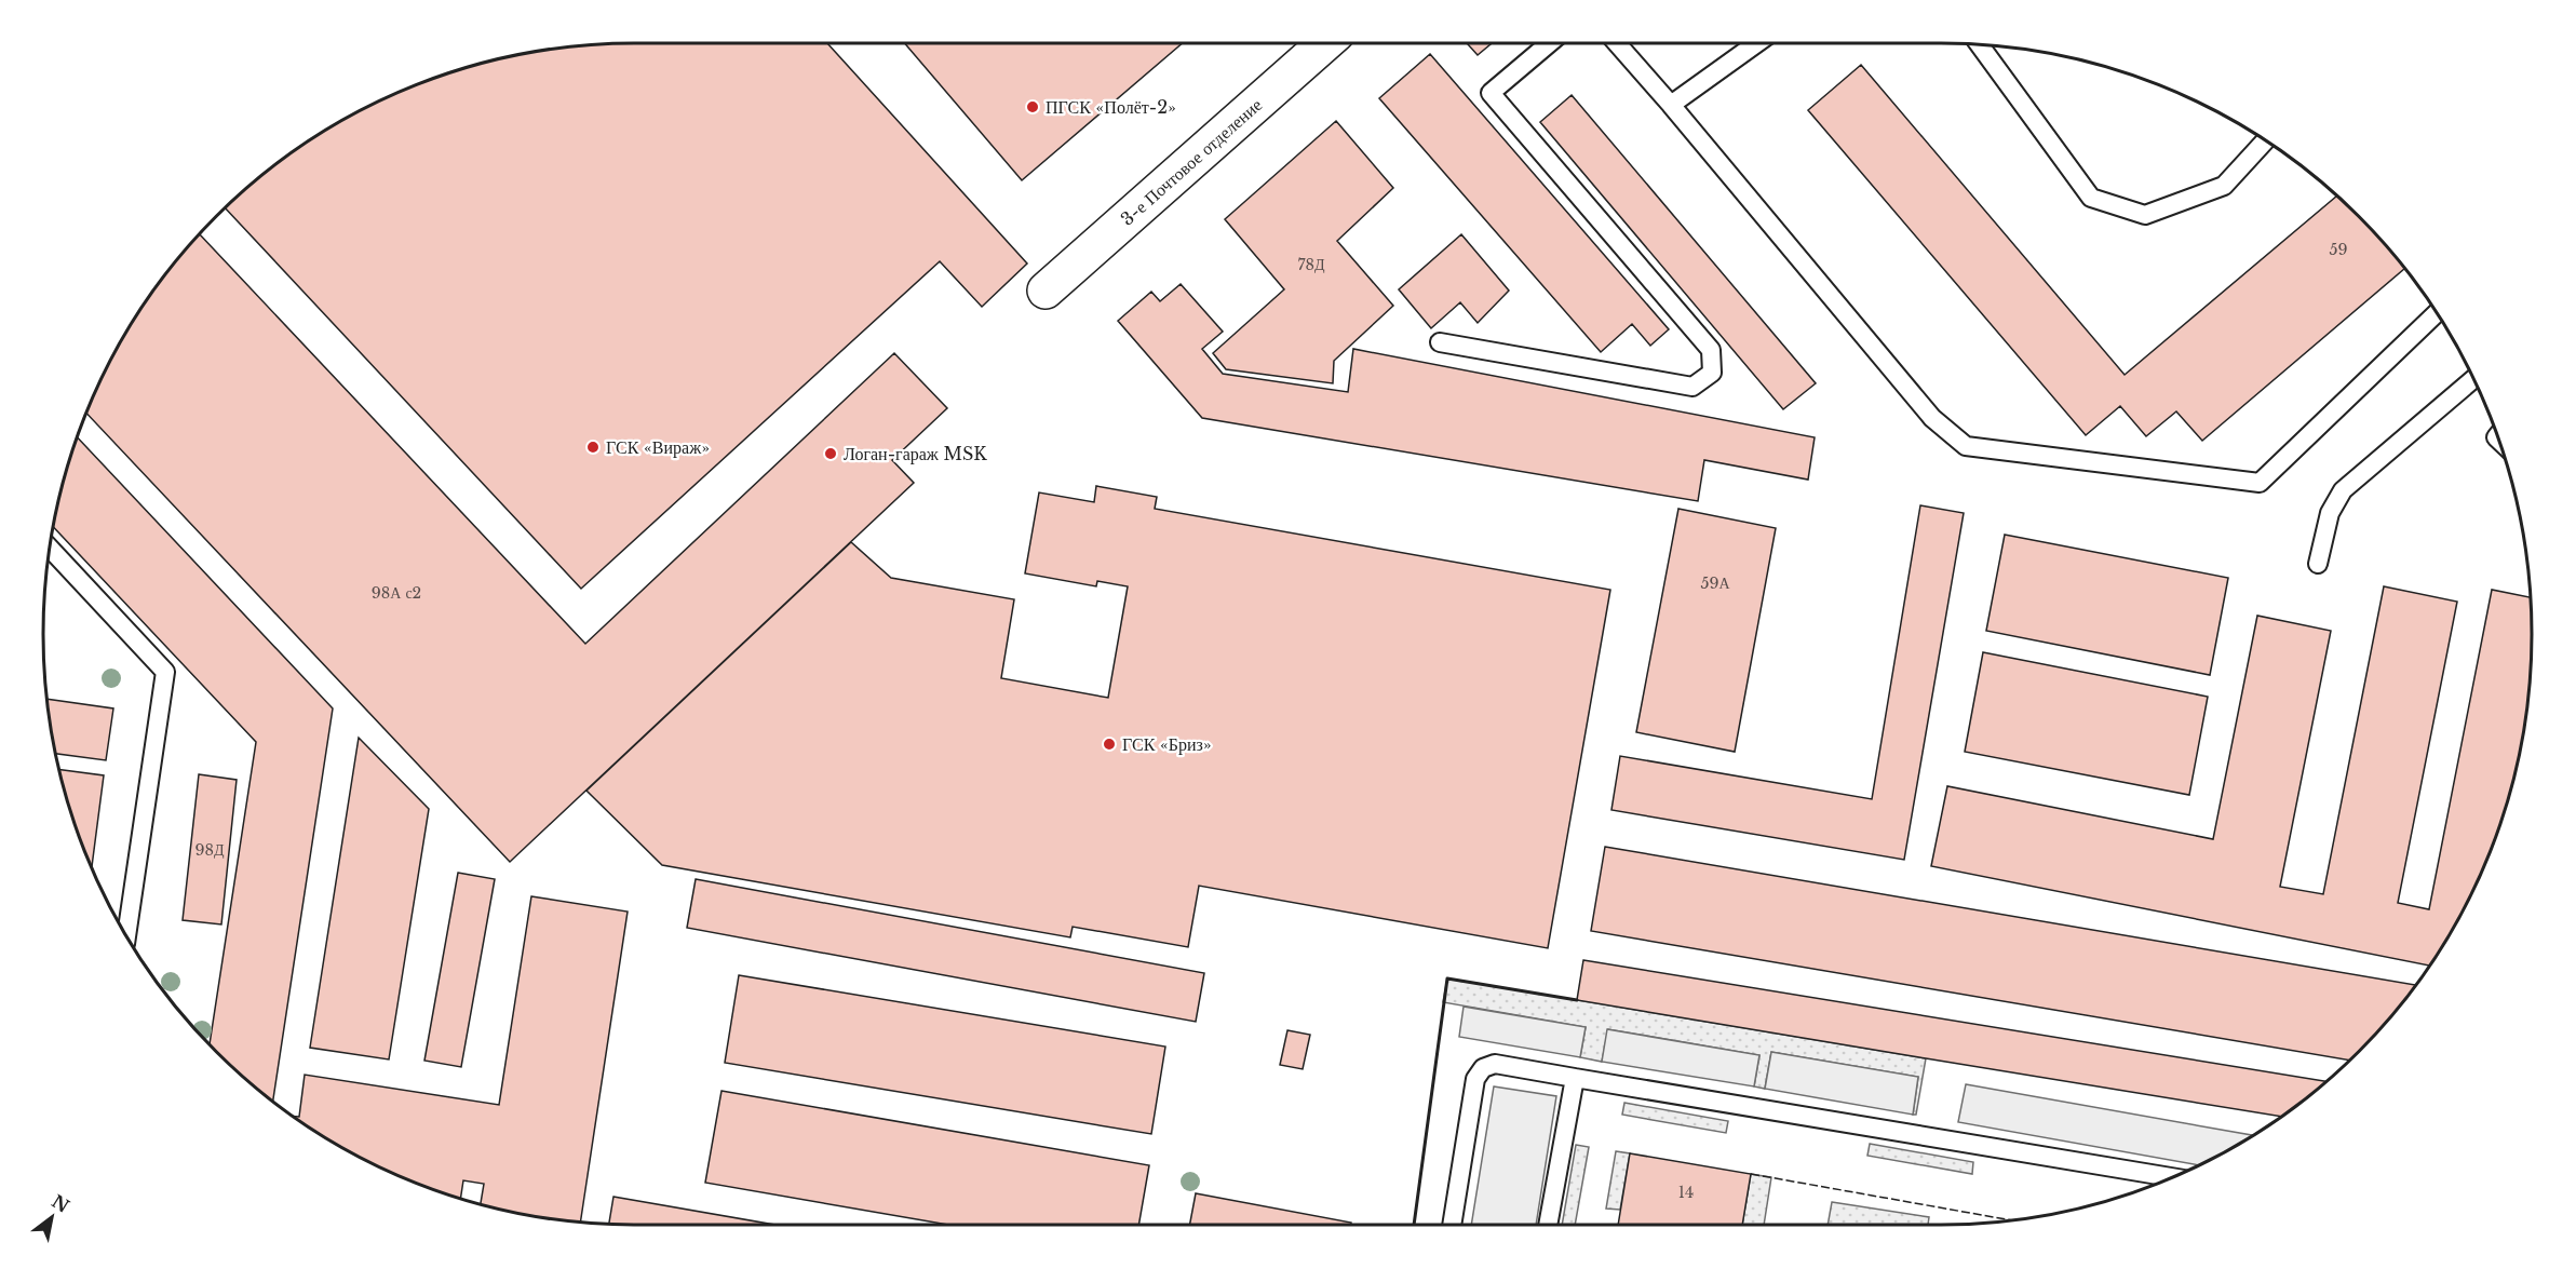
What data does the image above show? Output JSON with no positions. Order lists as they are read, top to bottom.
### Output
{
  "streets": {
    "street": ["3-е Почтовое отделение"]
  },
  "places": [
    "ПГСК «Полёт-2»",
    "ГСК «Вираж»",
    "Логан-гараж MSK",
    "ГСК «Бриз»"
  ],
  "house_numbers": [
    "59",
    "78Д",
    "59А",
    "98А с2",
    "98Д",
    "14"
  ],
  "north": "top right"
}
